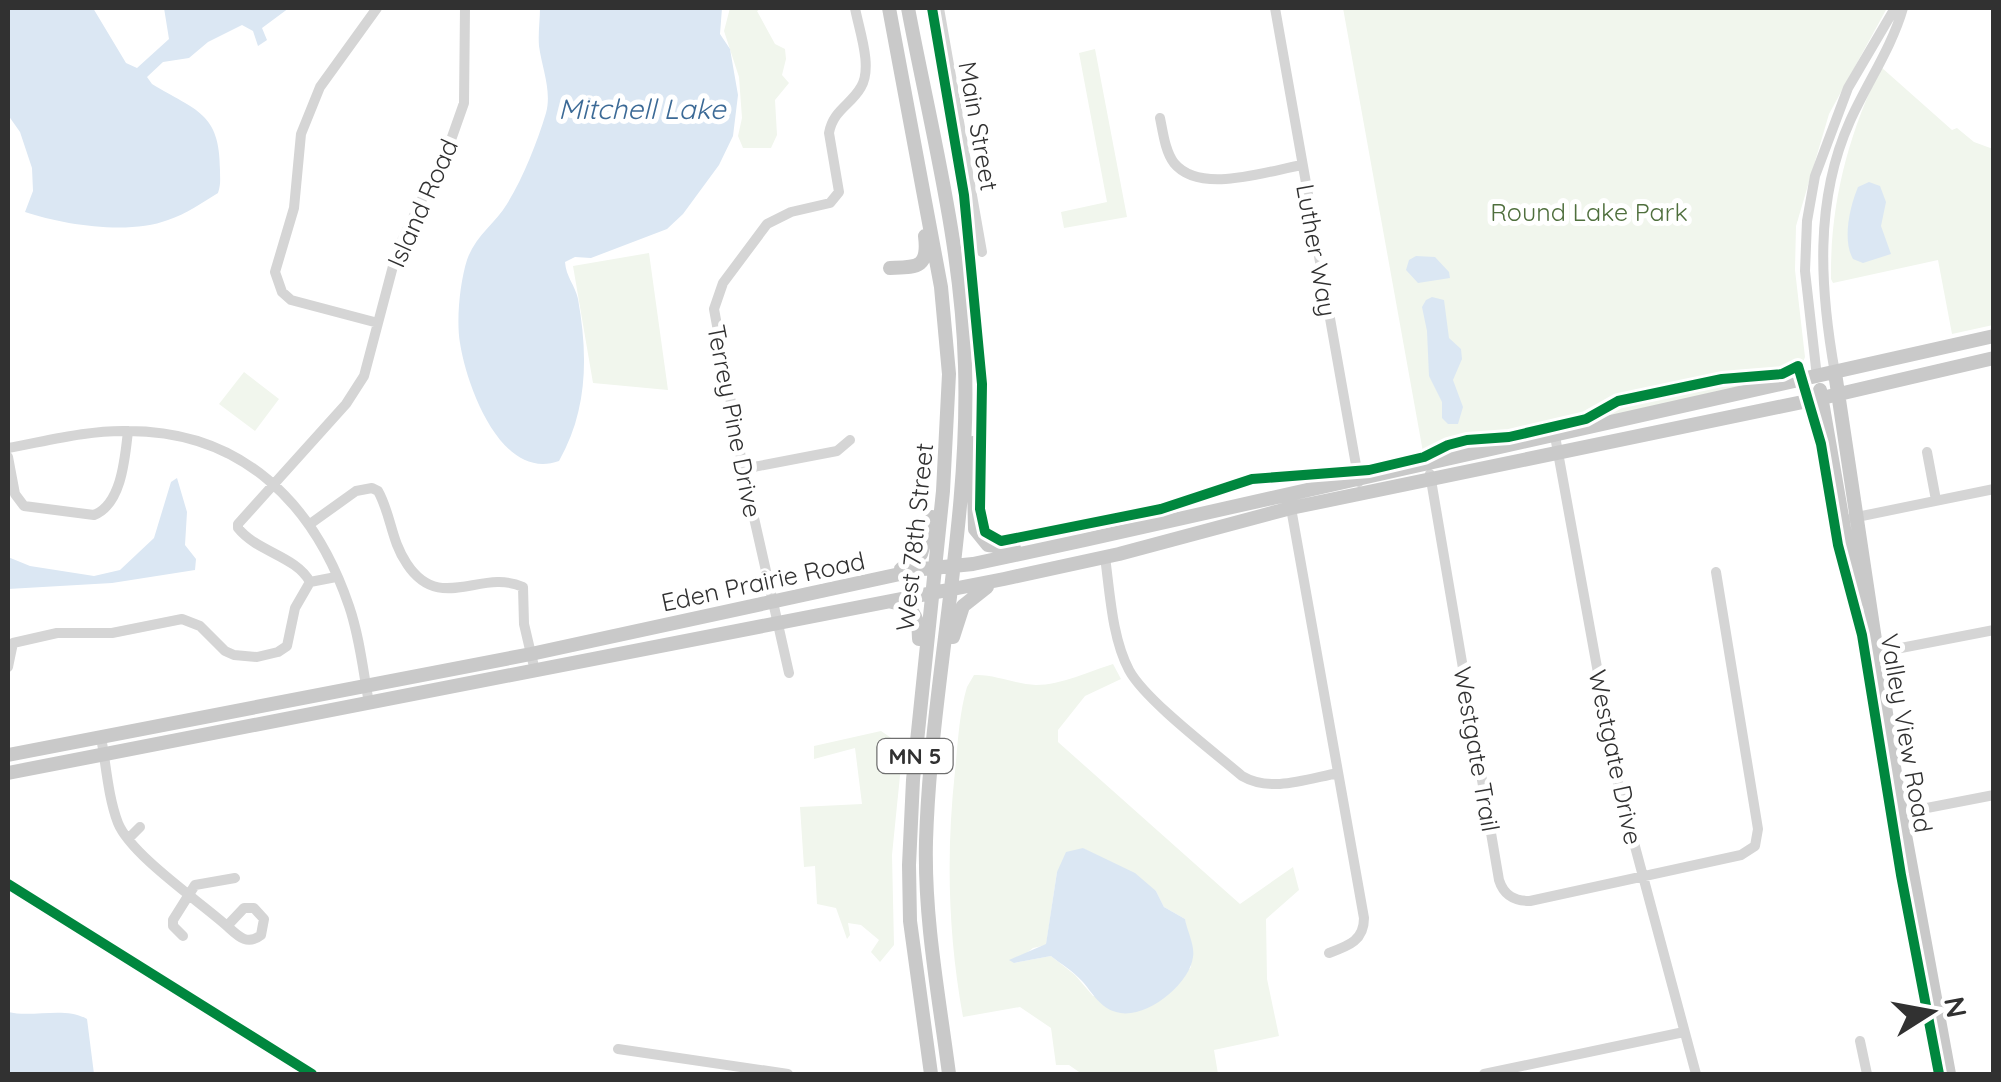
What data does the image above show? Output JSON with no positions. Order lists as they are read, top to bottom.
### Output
{
  "streets": {
    "main road": [
      "West 78th Street",
      "Eden Prairie Road",
      "Valley View Road",
      "MN 5"
    ],
    "street": [
      "Main Street",
      "Island Road",
      "Luther Way",
      "Terrey Pine Drive",
      "Westgate Trail",
      "Westgate Drive"
    ]
  },
  "crossings": [
    ["Luther Way", "Eden Prairie Road"],
    ["Terrey Pine Drive", "Eden Prairie Road"],
    ["West 78th Street", "Eden Prairie Road"],
    ["Eden Prairie Road", "Valley View Road"],
    ["Eden Prairie Road", "Westgate Trail"],
    ["Eden Prairie Road", "Westgate Drive"],
    ["Westgate Trail", "Westgate Drive"]
  ],
  "water": ["Mitchell Lake"],
  "parks": ["Round Lake Park"],
  "north": "right"
}
